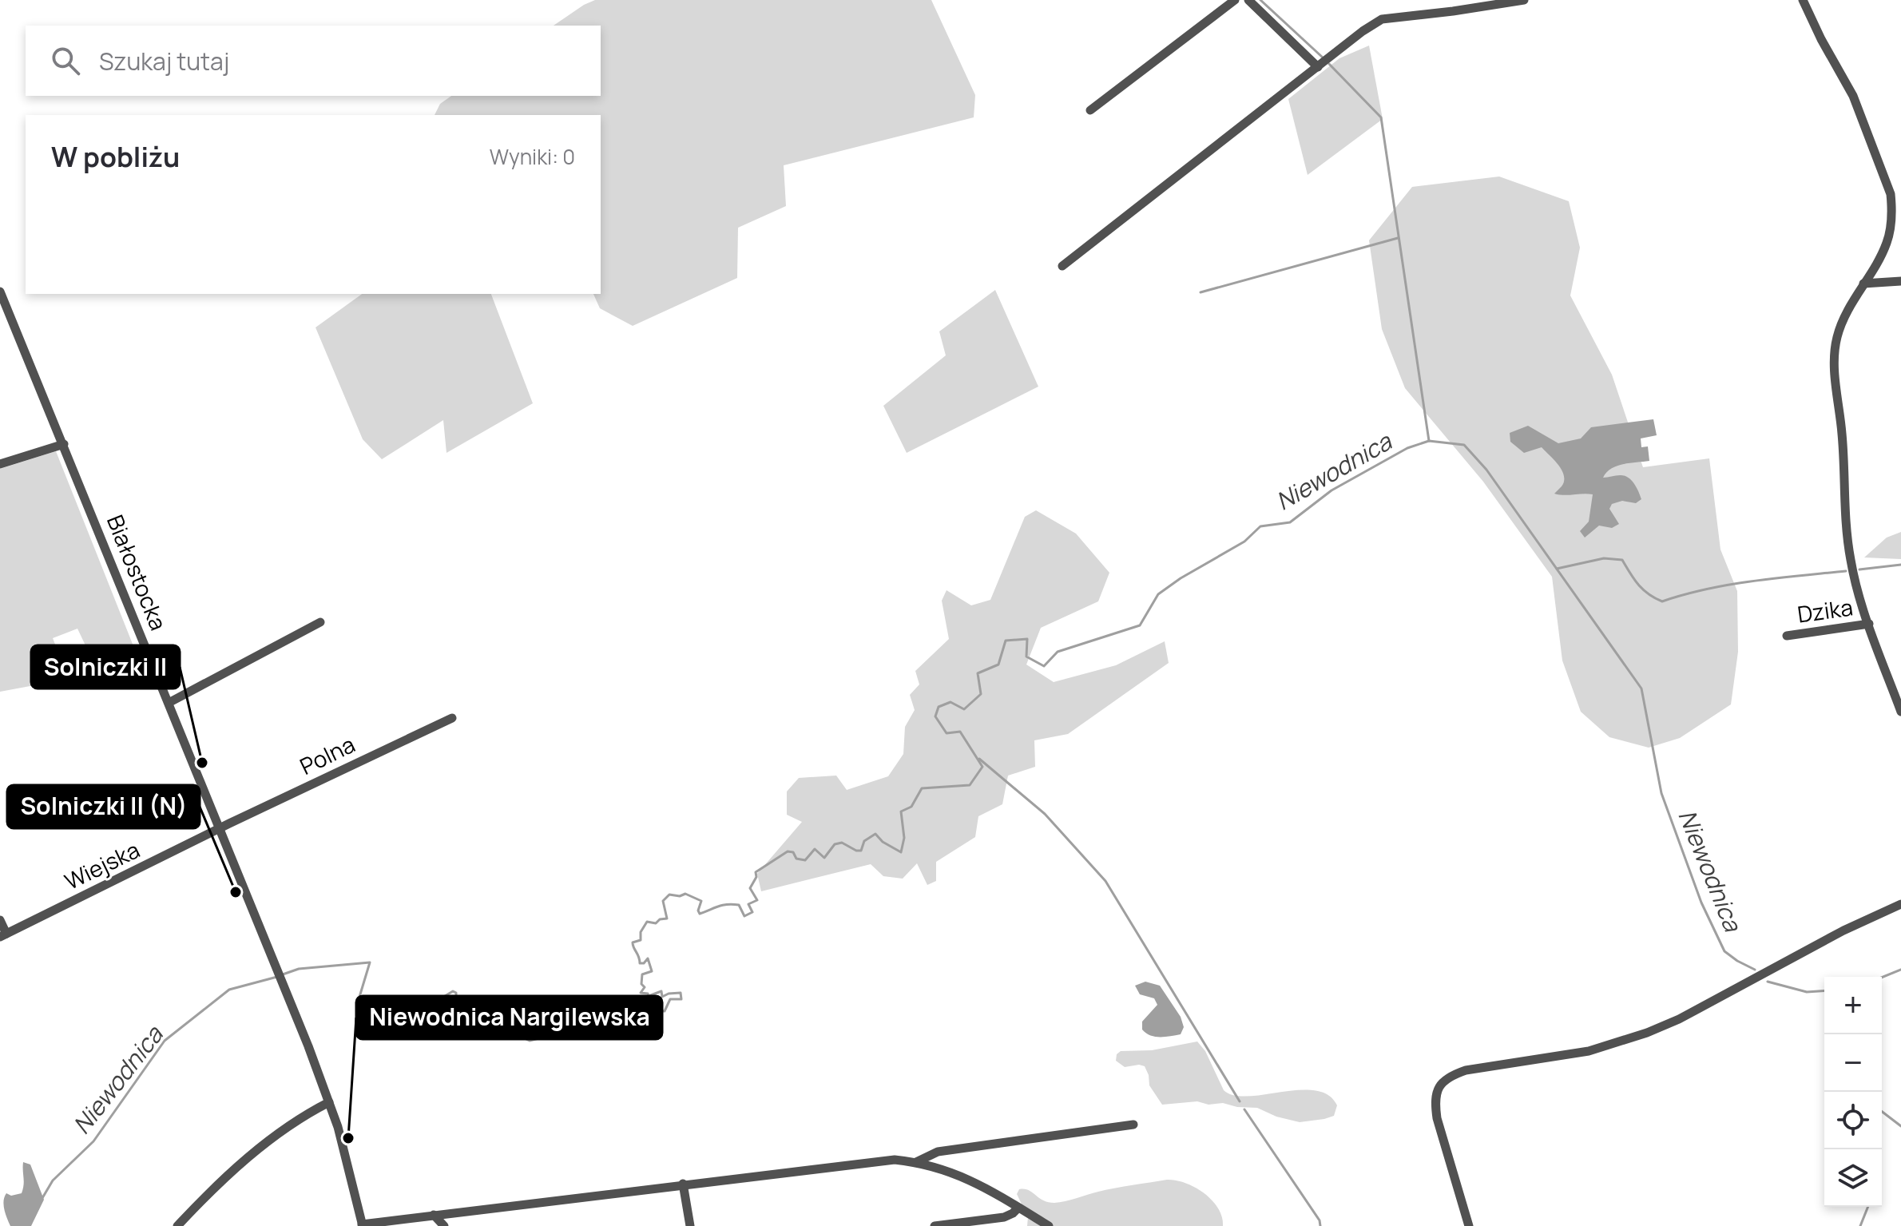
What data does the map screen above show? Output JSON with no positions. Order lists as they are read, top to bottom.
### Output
{
  "streets": {
    "street": [
      "Białostocka",
      "Dzika",
      "Polna",
      "Wiejska"
    ]
  },
  "crossings": [
    ["Białostocka", "Polna"],
    ["Białostocka", "Wiejska"],
    ["Polna", "Wiejska"]
  ],
  "water": ["Niewodnica"],
  "places": ["Solniczki II", "Solniczki II (N)", "Niewodnica Nargilewska"],
  "page": {
    "search": "Szukaj tutaj",
    "heading": ["W pobliżu", "Wyniki: 0"],
    "map_buttons": ["+", "−"]
  }
}
